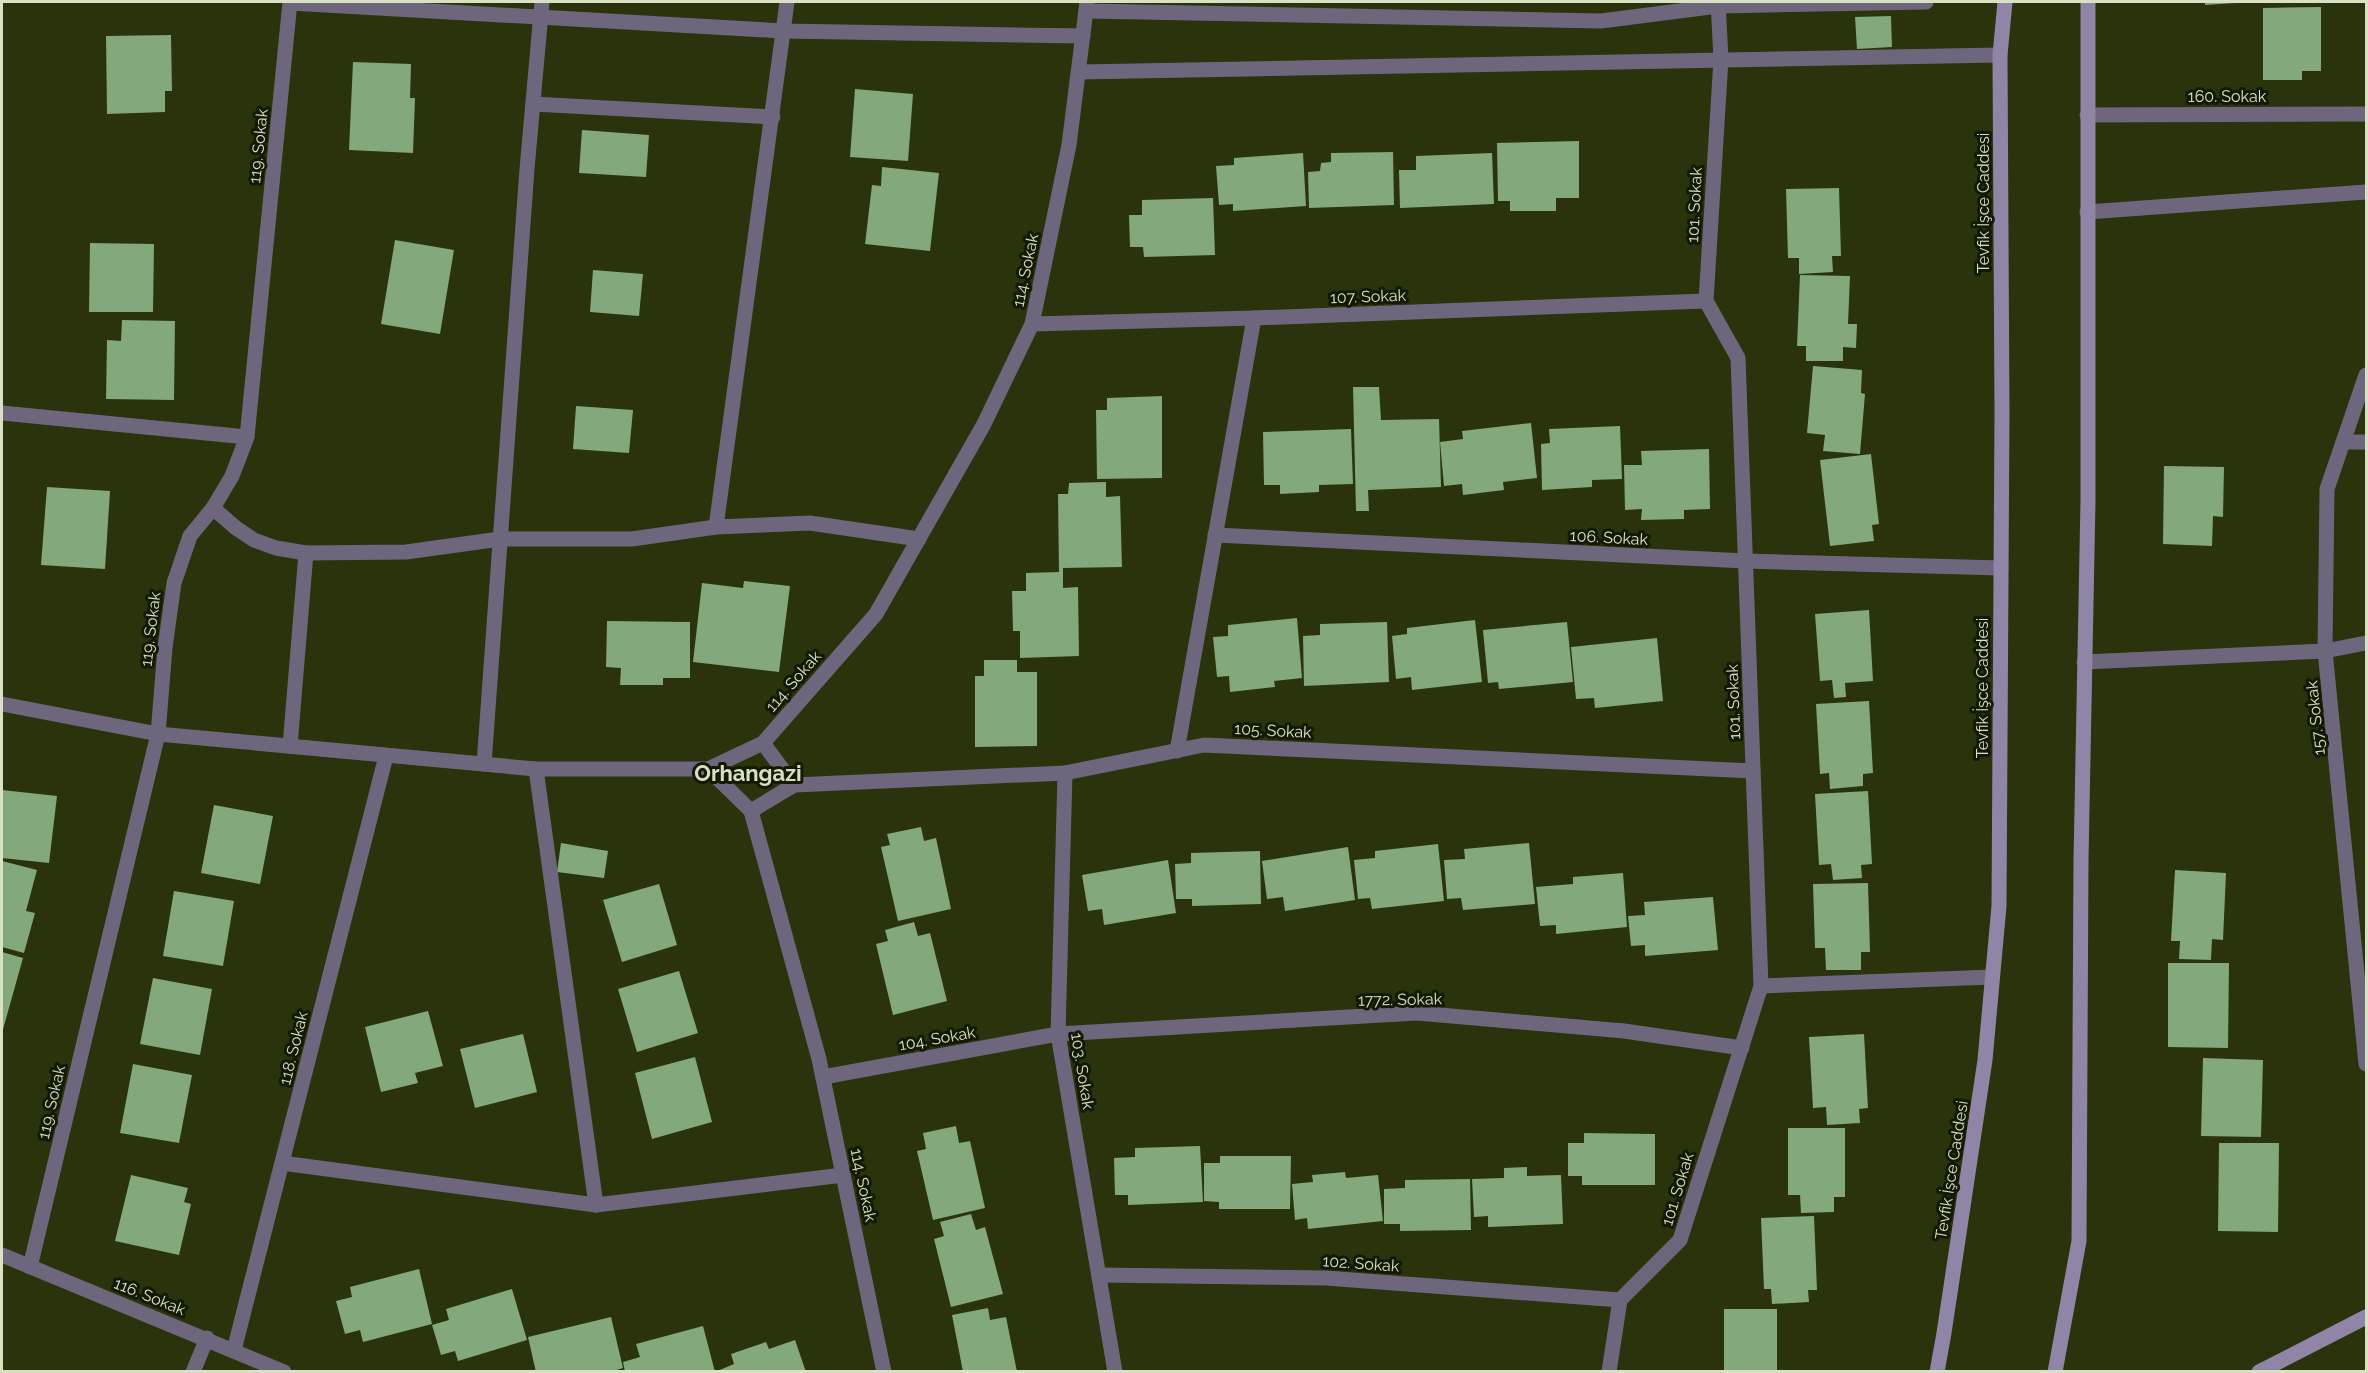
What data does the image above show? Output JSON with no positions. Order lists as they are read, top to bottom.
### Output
{
  "streets": {
    "main road": ["Tevfik İşce Caddesi"],
    "street": [
      "160. Sokak",
      "119. Sokak",
      "101. Sokak",
      "114. Sokak",
      "107. Sokak",
      "106. Sokak",
      "157. Sokak",
      "105. Sokak",
      "1772. Sokak",
      "104. Sokak",
      "118. Sokak",
      "103. Sokak",
      "102. Sokak",
      "116. Sokak"
    ]
  },
  "crossings": [
    ["119. Sokak", "116. Sokak"],
    ["Tevfik İşce Caddesi", "106. Sokak"],
    ["101. Sokak", "107. Sokak"],
    ["101. Sokak", "106. Sokak"],
    ["101. Sokak", "105. Sokak"],
    ["101. Sokak", "1772. Sokak"],
    ["101. Sokak", "102. Sokak"],
    ["114. Sokak", "107. Sokak"],
    ["114. Sokak", "104. Sokak"],
    ["105. Sokak", "103. Sokak"],
    ["1772. Sokak", "104. Sokak"],
    ["1772. Sokak", "103. Sokak"],
    ["104. Sokak", "103. Sokak"],
    ["118. Sokak", "116. Sokak"],
    ["103. Sokak", "102. Sokak"]
  ],
  "districts": ["Orhangazi"]
}
